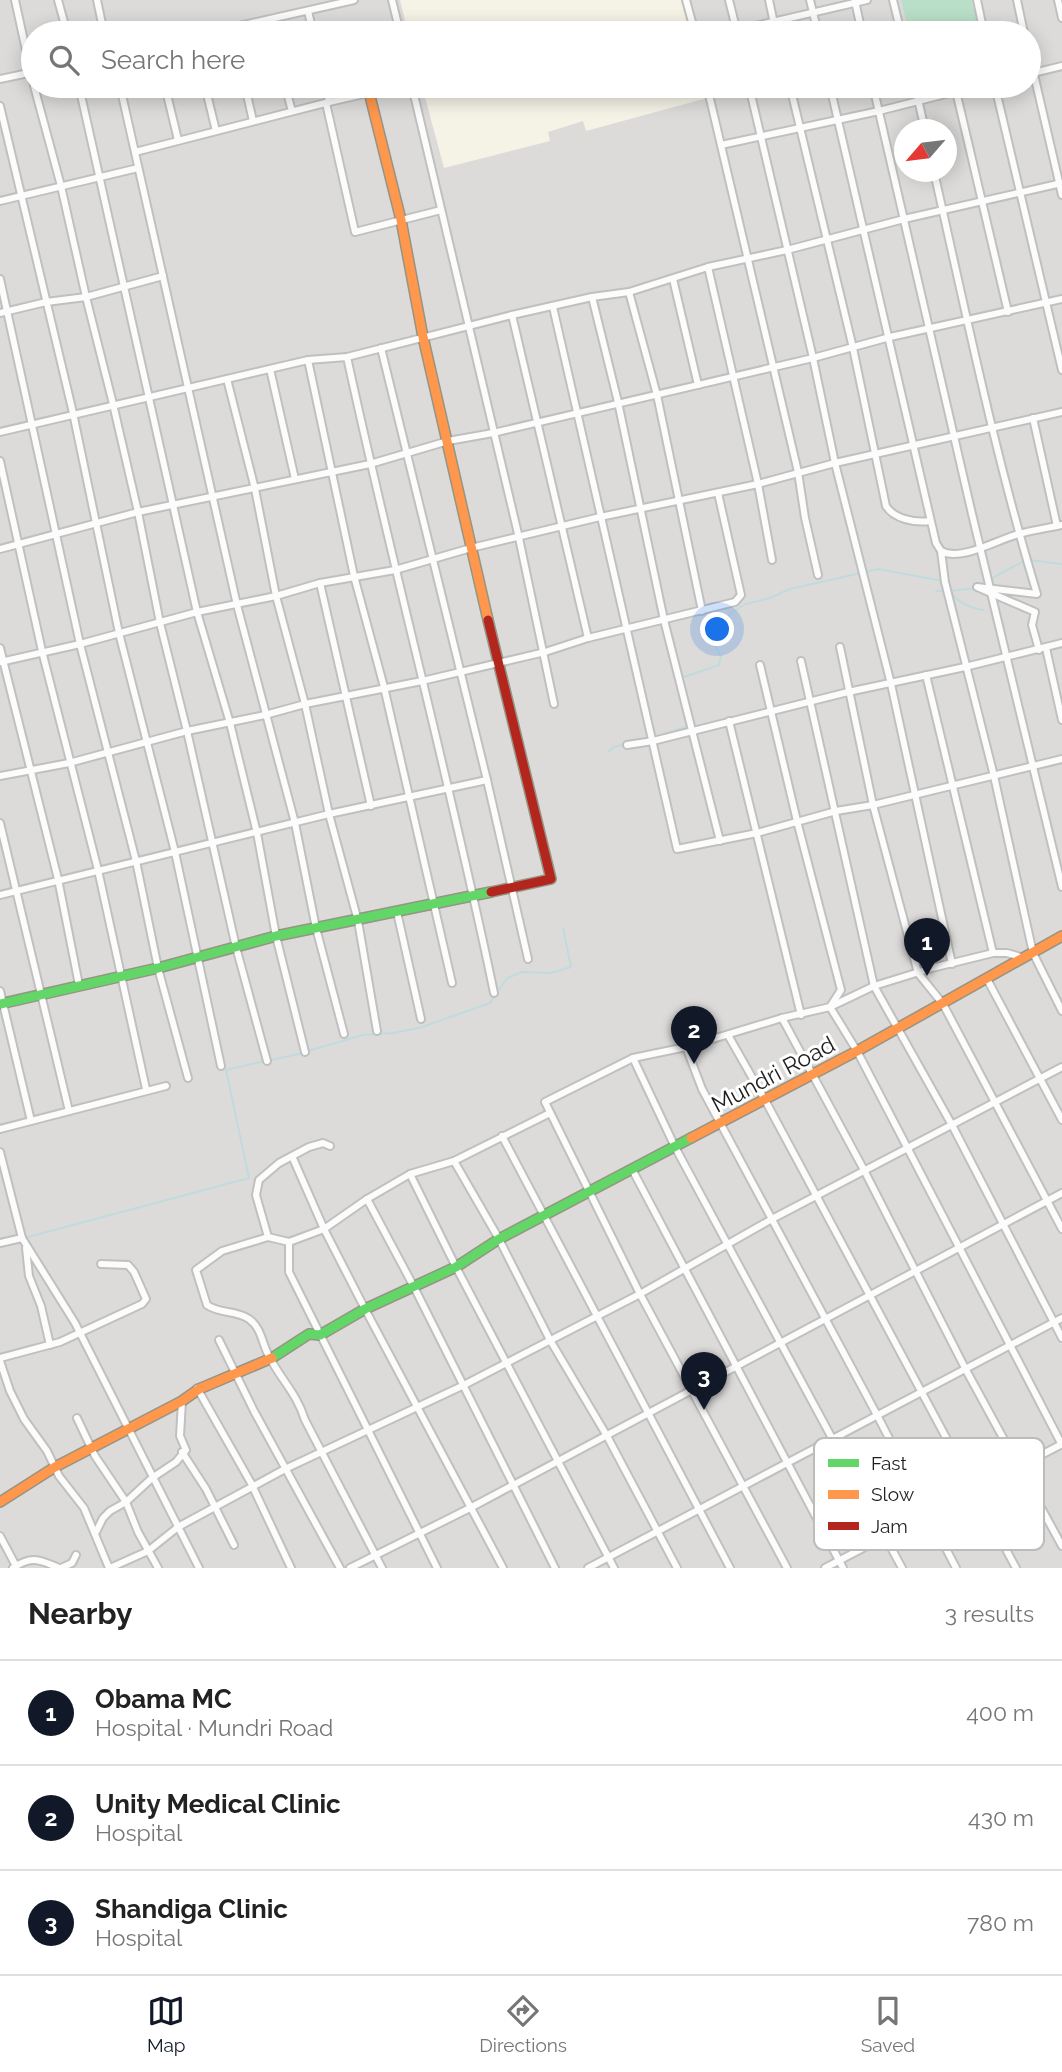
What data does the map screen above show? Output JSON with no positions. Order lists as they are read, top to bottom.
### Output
{
  "streets": {
    "street": ["Mundri Road"]
  },
  "legend": ["Fast", "Slow", "Jam"],
  "north": "bottom left",
  "page": {
    "search": "Search here",
    "pins": ["1", "2", "3"],
    "heading": ["Nearby", "3 results"],
    "list": [
      {
        "mark": "1",
        "name": "Obama MC",
        "note": "Hospital · Mundri Road",
        "value": "400 m"
      },
      {
        "mark": "2",
        "name": "Unity Medical Clinic",
        "note": "Hospital",
        "value": "430 m"
      },
      {
        "mark": "3",
        "name": "Shandiga Clinic",
        "note": "Hospital",
        "value": "780 m"
      }
    ],
    "nav": ["Map", "Directions", "Saved"]
  }
}
